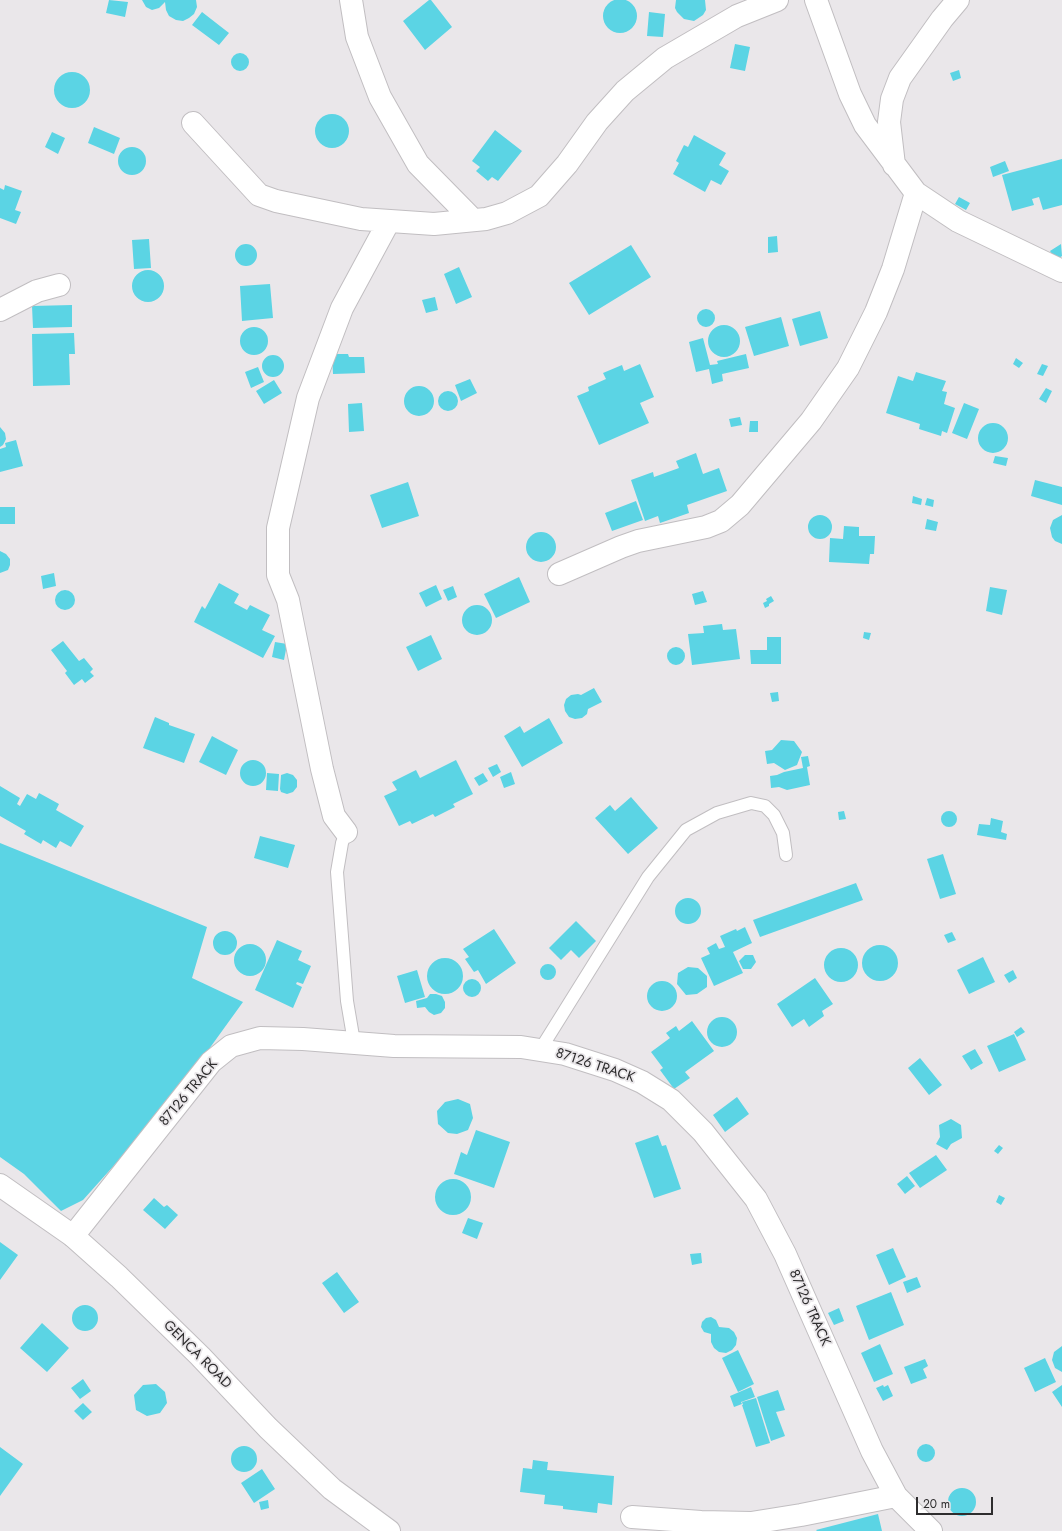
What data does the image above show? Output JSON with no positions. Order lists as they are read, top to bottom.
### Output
{
  "streets": {
    "street": ["87126 TRACK", "GENCA ROAD"]
  },
  "crossings": [
    ["87126 TRACK", "GENCA ROAD"]
  ],
  "scale_bar": "20 m"
}
